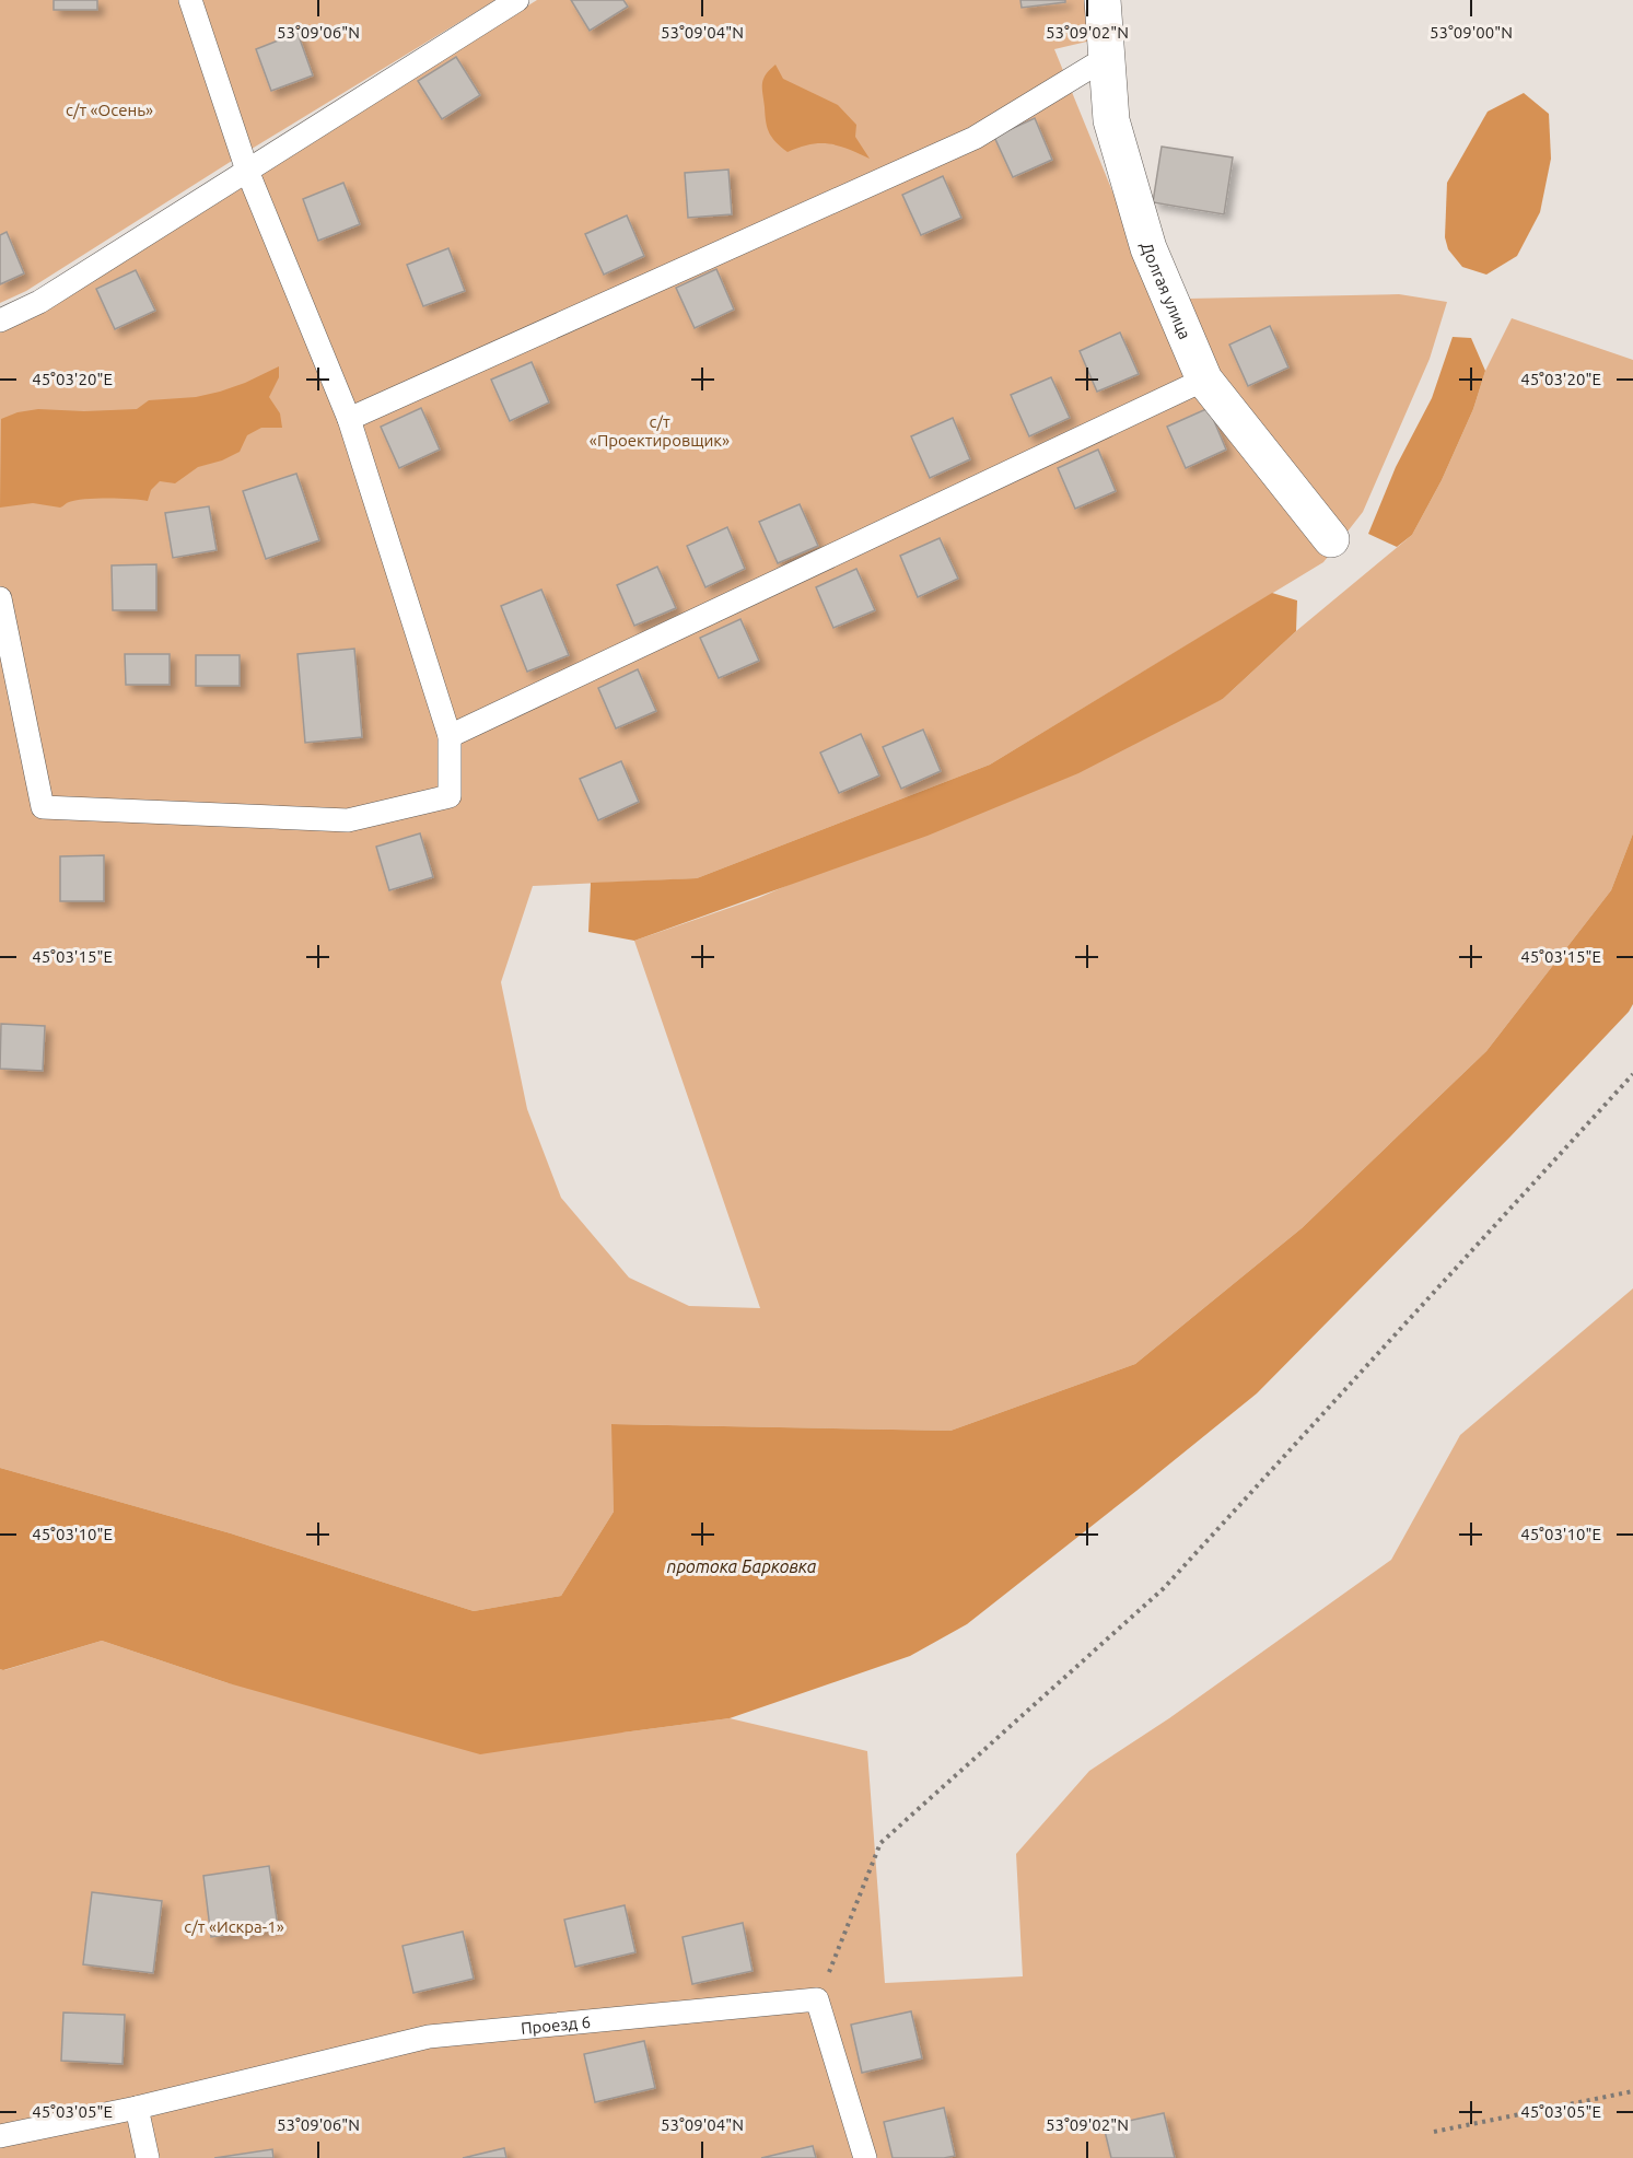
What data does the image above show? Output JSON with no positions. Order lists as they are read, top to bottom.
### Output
{
  "streets": {
    "street": ["Долгая улица"],
    "lane": ["Проезд 6"]
  },
  "water": ["протока Барковка"],
  "parks": ["с/т «Осень»", "с/т «Проектировщик»", "с/т «Искра-1»"],
  "coordinates": [
    "53°09'06\"N",
    "53°09'04\"N",
    "53°09'02\"N",
    "53°09'00\"N",
    "45°03'20\"E",
    "45°03'15\"E",
    "45°03'10\"E",
    "45°03'05\"E"
  ]
}
